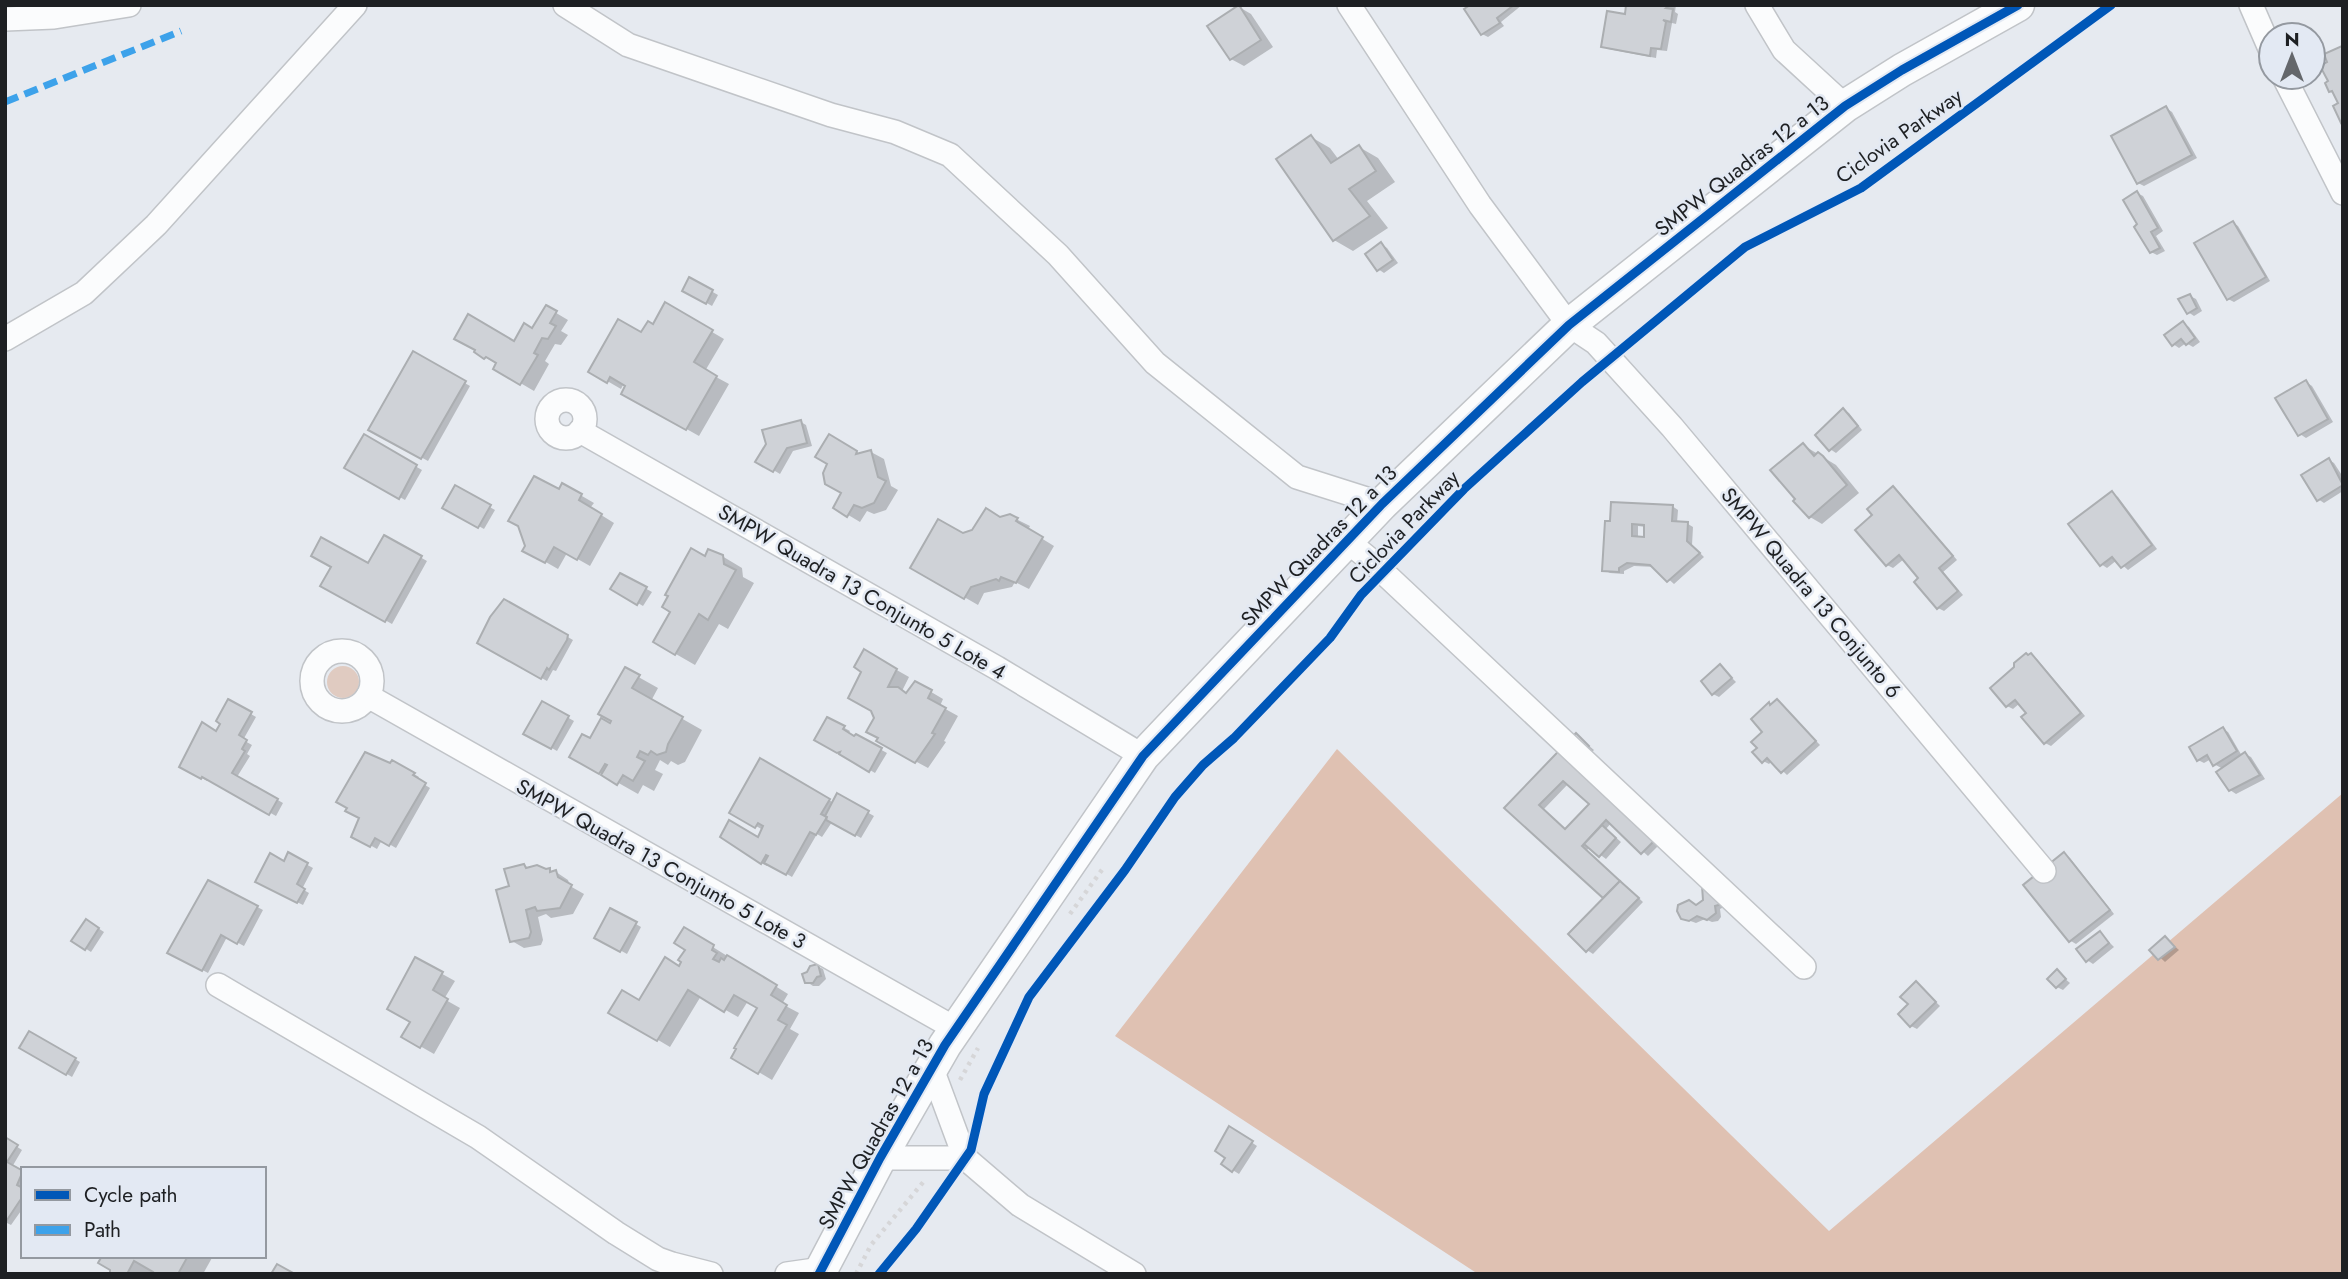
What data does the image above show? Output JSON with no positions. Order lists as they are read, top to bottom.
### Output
{
  "streets": {
    "street": [
      "SMPW Quadras 12 a 13",
      "SMPW Quadra 13 Conjunto 5 Lote 4",
      "SMPW Quadra 13 Conjunto 6",
      "SMPW Quadra 13 Conjunto 5 Lote 3"
    ],
    "cycle path": ["Ciclovia Parkway"]
  },
  "crossings": [
    ["SMPW Quadras 12 a 13", "SMPW Quadra 13 Conjunto 5 Lote 4"],
    ["SMPW Quadras 12 a 13", "SMPW Quadra 13 Conjunto 6"],
    ["SMPW Quadras 12 a 13", "SMPW Quadra 13 Conjunto 5 Lote 3"]
  ],
  "legend": ["Cycle path", "Path"],
  "north": "top"
}
